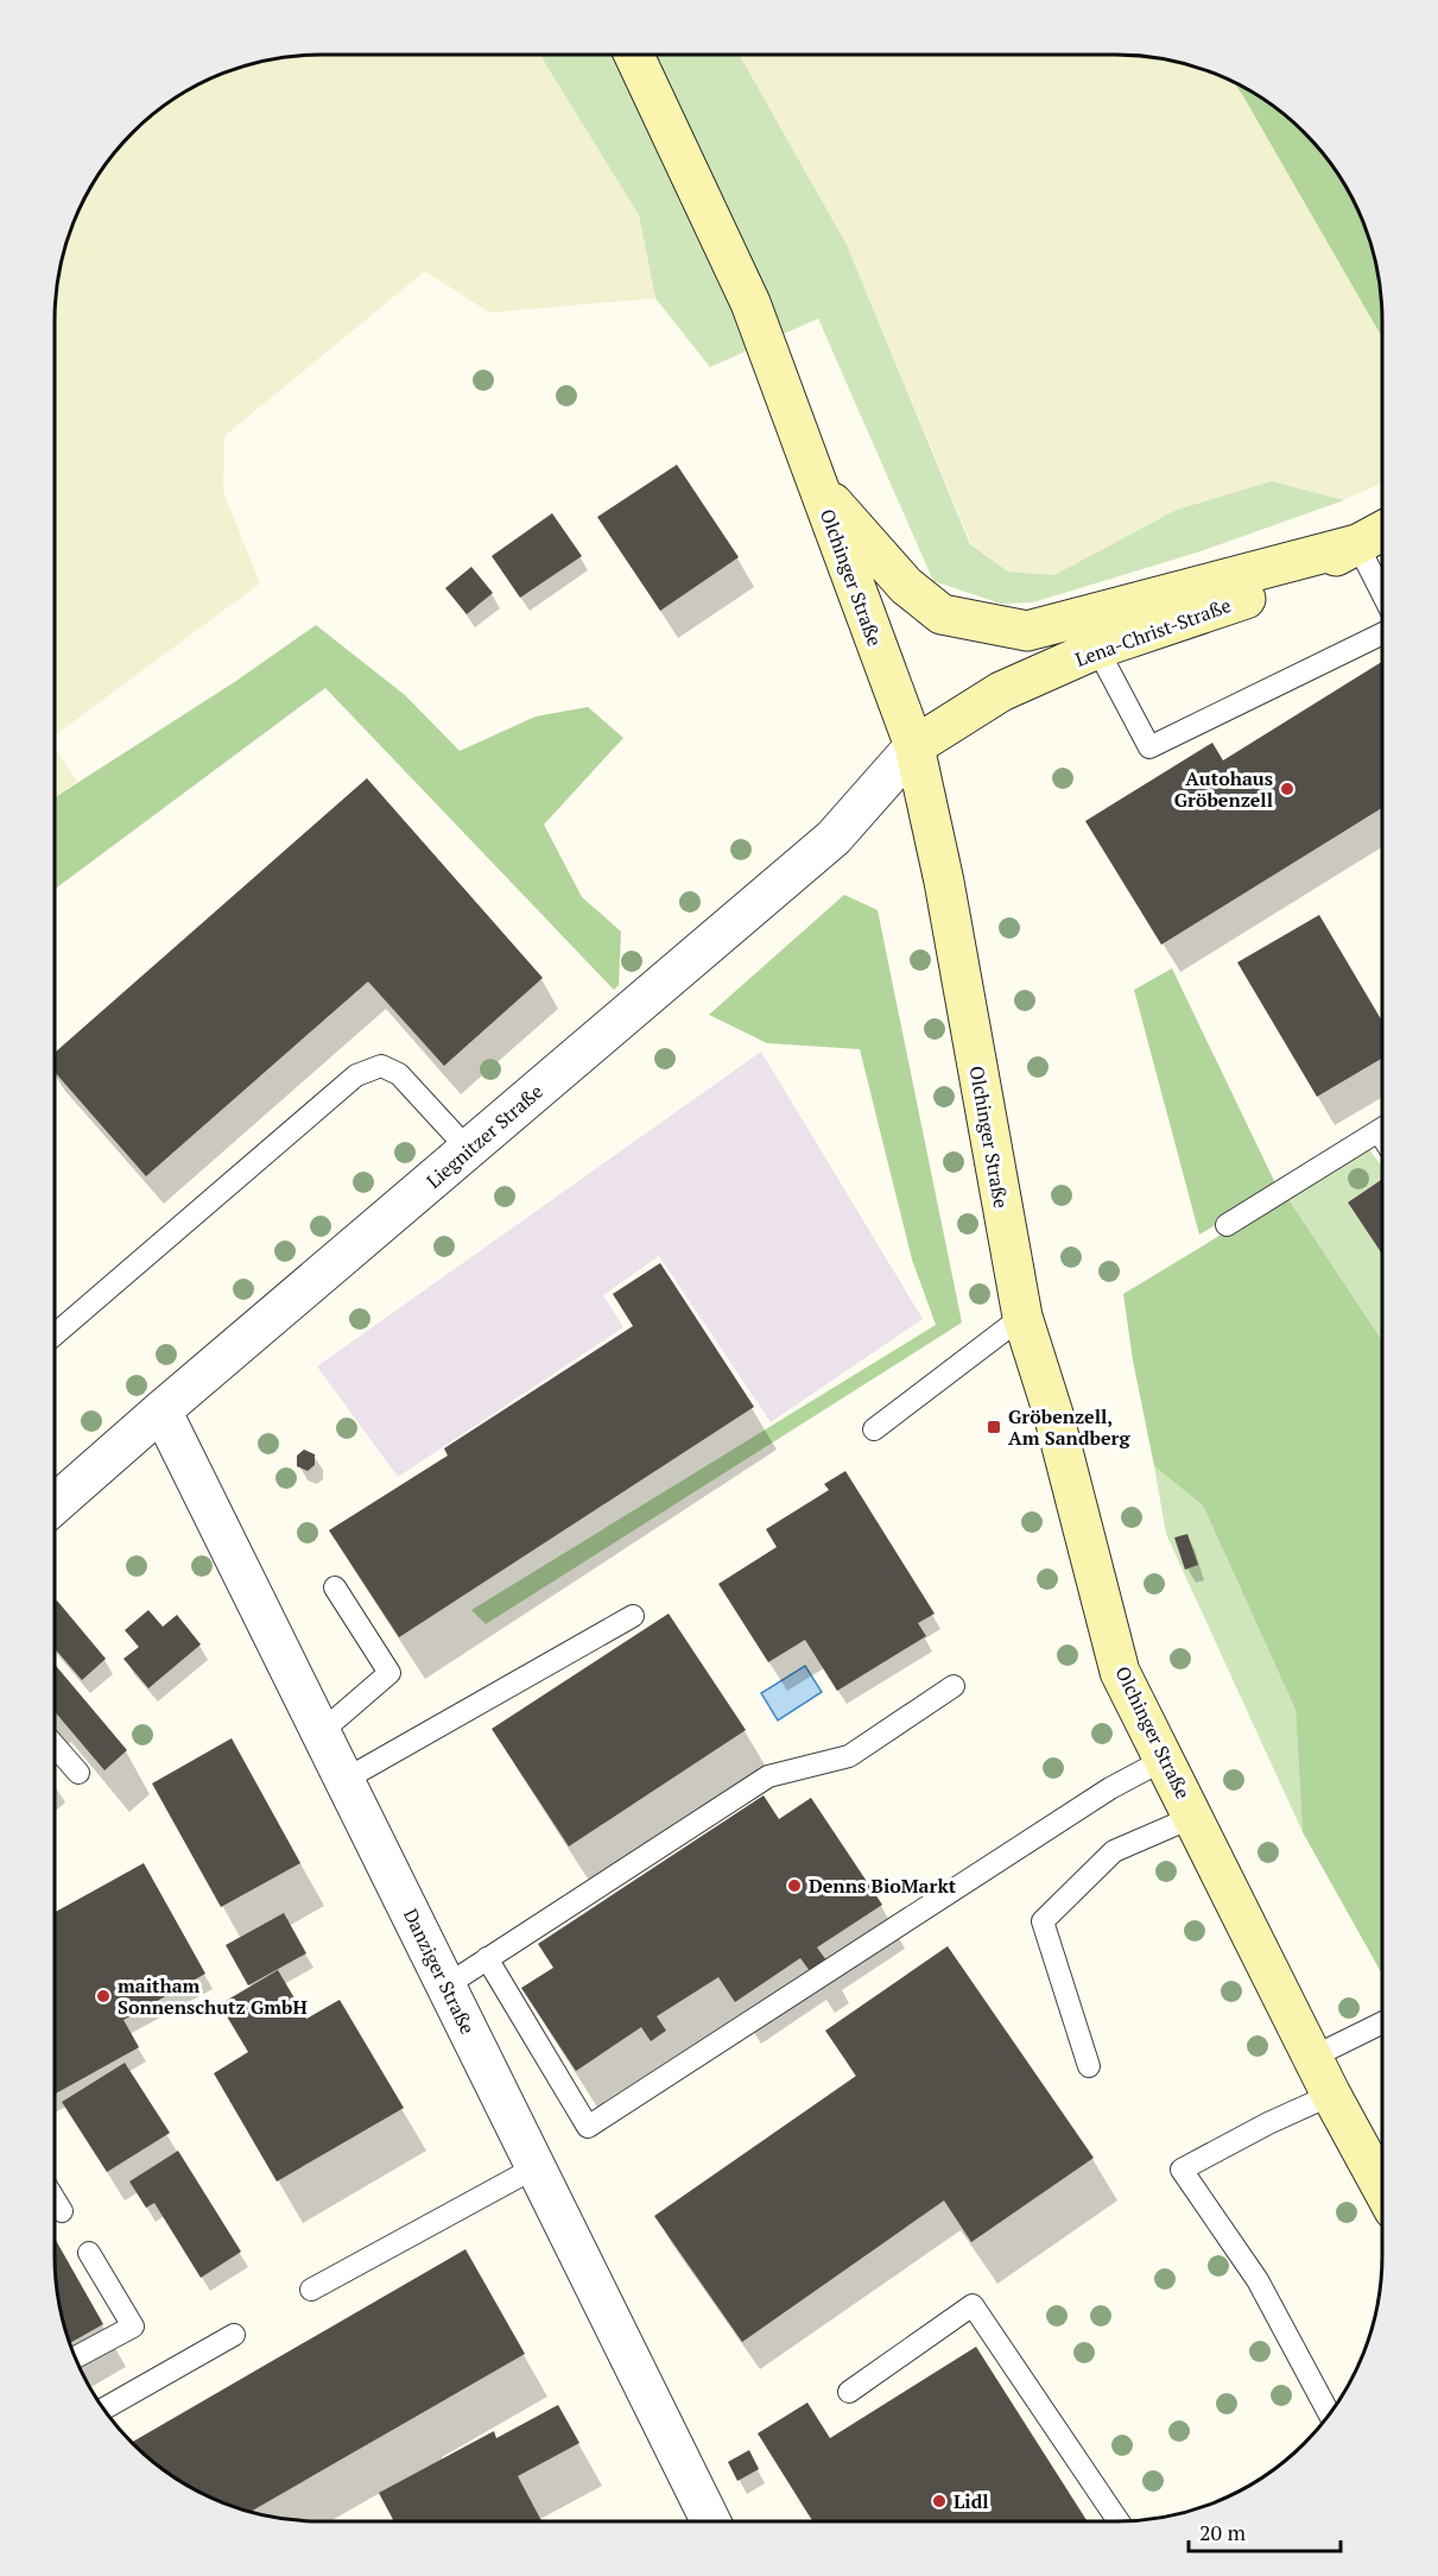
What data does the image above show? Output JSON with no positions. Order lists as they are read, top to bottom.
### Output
{
  "streets": {
    "main road": ["Olchinger Straße", "Lena-Christ-Straße"],
    "street": ["Liegnitzer Straße", "Danziger Straße"]
  },
  "crossings": [
    ["Olchinger Straße", "Lena-Christ-Straße"],
    ["Olchinger Straße", "Liegnitzer Straße"],
    ["Lena-Christ-Straße", "Liegnitzer Straße"],
    ["Liegnitzer Straße", "Danziger Straße"]
  ],
  "places": {
    "other": [
      "Autohaus Gröbenzell",
      "Denns BioMarkt",
      "maitham Sonnenschutz GmbH",
      "Lidl"
    ],
    "transit": ["Gröbenzell, Am Sandberg"]
  },
  "scale_bar": "20 m"
}
